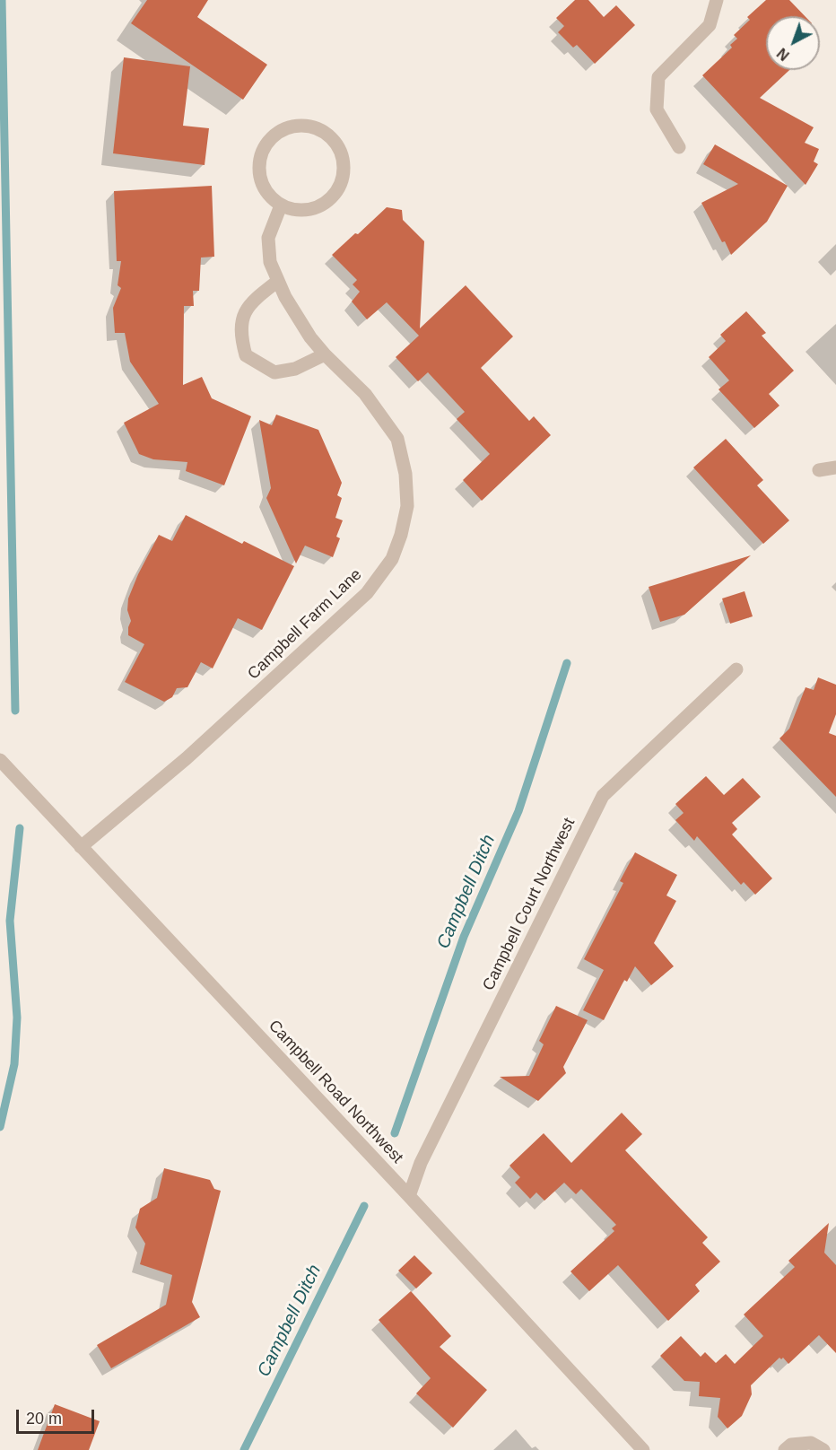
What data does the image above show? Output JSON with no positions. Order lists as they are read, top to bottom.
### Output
{
  "streets": {
    "street": ["Campbell Farm Lane", "Campbell Court Northwest", "Campbell Road Northwest"]
  },
  "crossings": [
    ["Campbell Farm Lane", "Campbell Road Northwest"],
    ["Campbell Court Northwest", "Campbell Road Northwest"]
  ],
  "water": ["Campbell Ditch"],
  "scale_bar": "20 m",
  "north": "bottom left"
}
